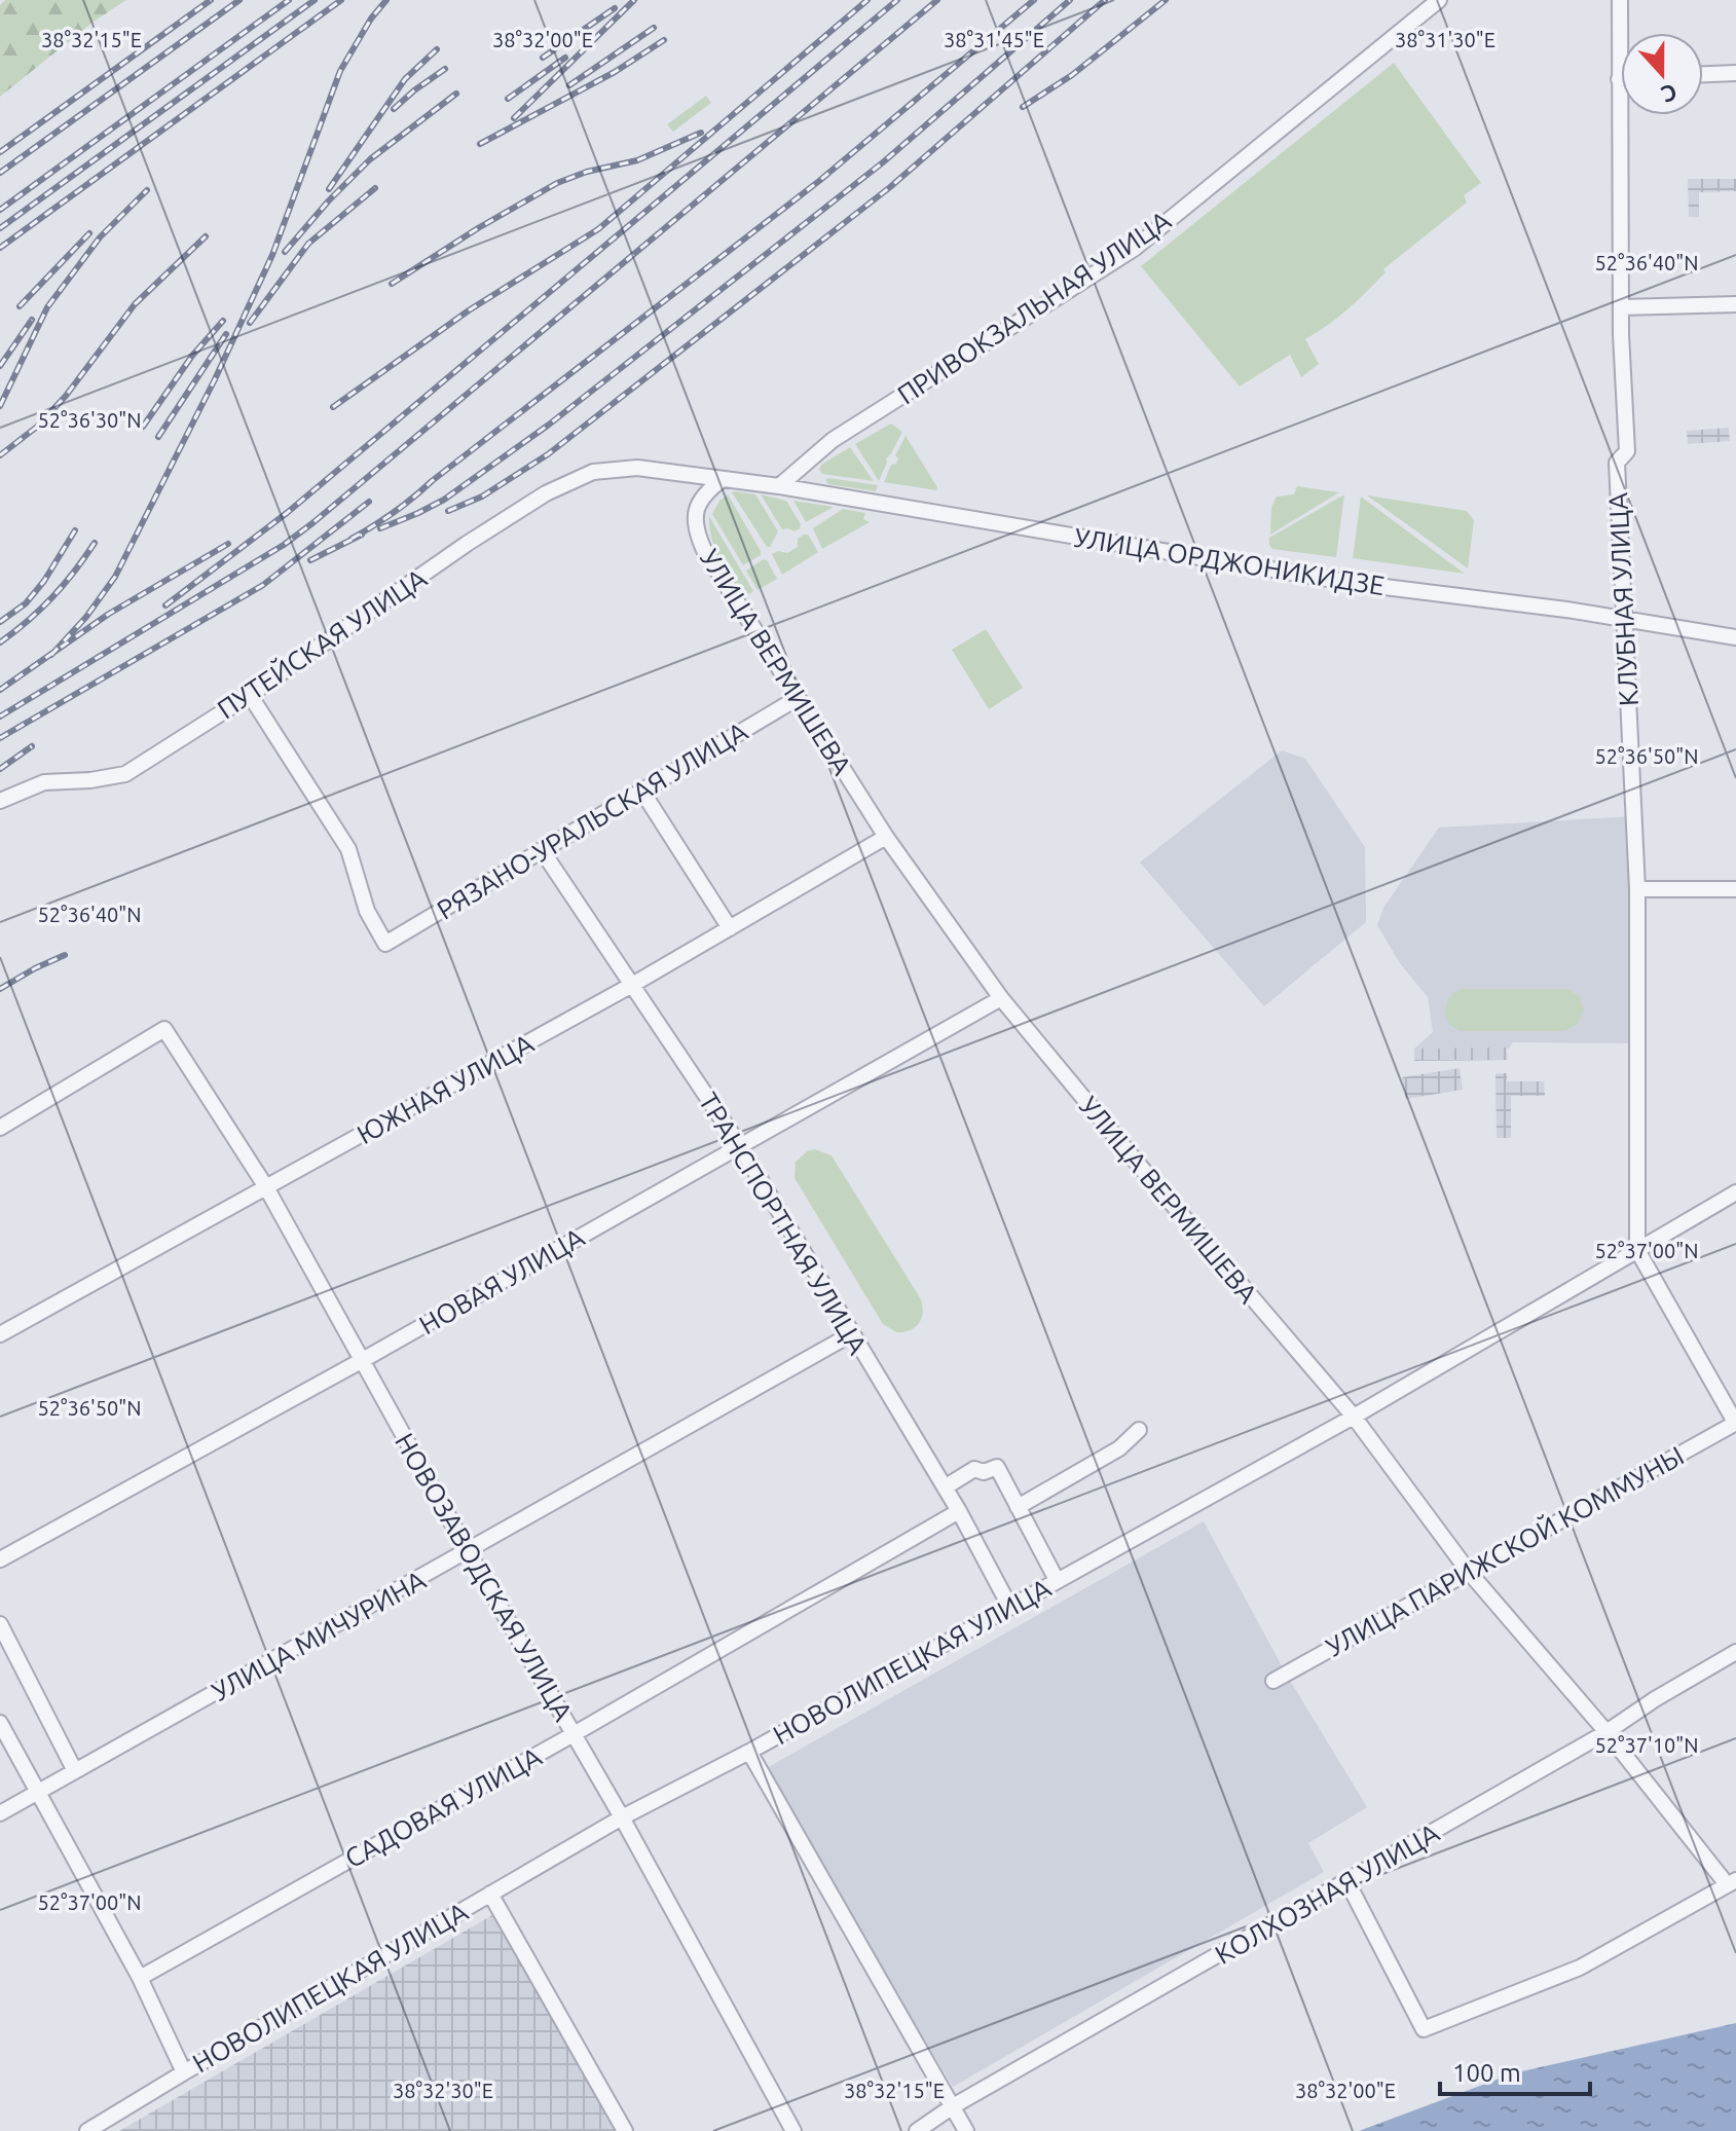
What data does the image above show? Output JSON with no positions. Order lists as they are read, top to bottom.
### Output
{
  "streets": {
    "street": [
      "ПРИВОКЗАЛЬНАЯ УЛИЦА",
      "УЛИЦА ОРДЖОНИКИДЗЕ",
      "КЛУБНАЯ УЛИЦА",
      "ПУТЕЙСКАЯ УЛИЦА",
      "УЛИЦА ВЕРМИШЕВА",
      "РЯЗАНО-УРАЛЬСКАЯ УЛИЦА",
      "ЮЖНАЯ УЛИЦА",
      "ТРАНСПОРТНАЯ УЛИЦА",
      "НОВАЯ УЛИЦА",
      "УЛИЦА ПАРИЖСКОЙ КОММУНЫ",
      "НОВОЗАВОДСКАЯ УЛИЦА",
      "УЛИЦА МИЧУРИНА",
      "НОВОЛИПЕЦКАЯ УЛИЦА",
      "САДОВАЯ УЛИЦА",
      "КОЛХОЗНАЯ УЛИЦА"
    ]
  },
  "crossings": [
    ["ПРИВОКЗАЛЬНАЯ УЛИЦА", "УЛИЦА ОРДЖОНИКИДЗЕ"],
    ["УЛИЦА ОРДЖОНИКИДЗЕ", "КЛУБНАЯ УЛИЦА"],
    ["УЛИЦА ОРДЖОНИКИДЗЕ", "ПУТЕЙСКАЯ УЛИЦА"],
    ["УЛИЦА ОРДЖОНИКИДЗЕ", "УЛИЦА ВЕРМИШЕВА"],
    ["КЛУБНАЯ УЛИЦА", "УЛИЦА ПАРИЖСКОЙ КОММУНЫ"],
    ["КЛУБНАЯ УЛИЦА", "НОВОЛИПЕЦКАЯ УЛИЦА"],
    ["ПУТЕЙСКАЯ УЛИЦА", "УЛИЦА ВЕРМИШЕВА"],
    ["ПУТЕЙСКАЯ УЛИЦА", "РЯЗАНО-УРАЛЬСКАЯ УЛИЦА"],
    ["УЛИЦА ВЕРМИШЕВА", "РЯЗАНО-УРАЛЬСКАЯ УЛИЦА"],
    ["УЛИЦА ВЕРМИШЕВА", "ЮЖНАЯ УЛИЦА"],
    ["УЛИЦА ВЕРМИШЕВА", "НОВАЯ УЛИЦА"],
    ["УЛИЦА ВЕРМИШЕВА", "УЛИЦА ПАРИЖСКОЙ КОММУНЫ"],
    ["УЛИЦА ВЕРМИШЕВА", "НОВОЛИПЕЦКАЯ УЛИЦА"],
    ["УЛИЦА ВЕРМИШЕВА", "КОЛХОЗНАЯ УЛИЦА"],
    ["РЯЗАНО-УРАЛЬСКАЯ УЛИЦА", "ТРАНСПОРТНАЯ УЛИЦА"],
    ["ЮЖНАЯ УЛИЦА", "ТРАНСПОРТНАЯ УЛИЦА"],
    ["ЮЖНАЯ УЛИЦА", "НОВОЗАВОДСКАЯ УЛИЦА"],
    ["ТРАНСПОРТНАЯ УЛИЦА", "НОВАЯ УЛИЦА"],
    ["ТРАНСПОРТНАЯ УЛИЦА", "УЛИЦА МИЧУРИНА"],
    ["ТРАНСПОРТНАЯ УЛИЦА", "НОВОЛИПЕЦКАЯ УЛИЦА"],
    ["ТРАНСПОРТНАЯ УЛИЦА", "САДОВАЯ УЛИЦА"],
    ["НОВАЯ УЛИЦА", "НОВОЗАВОДСКАЯ УЛИЦА"],
    ["НОВОЗАВОДСКАЯ УЛИЦА", "УЛИЦА МИЧУРИНА"],
    ["НОВОЗАВОДСКАЯ УЛИЦА", "НОВОЛИПЕЦКАЯ УЛИЦА"],
    ["НОВОЗАВОДСКАЯ УЛИЦА", "САДОВАЯ УЛИЦА"]
  ],
  "scale_bar": "100 m",
  "north": "bottom",
  "coordinates": [
    "38°32'00\"E",
    "38°32'15\"E",
    "38°31'45\"E",
    "38°31'30\"E",
    "52°36'40\"N",
    "52°36'30\"N",
    "52°36'50\"N",
    "52°37'00\"N",
    "52°37'10\"N",
    "38°32'30\"E"
  ]
}
